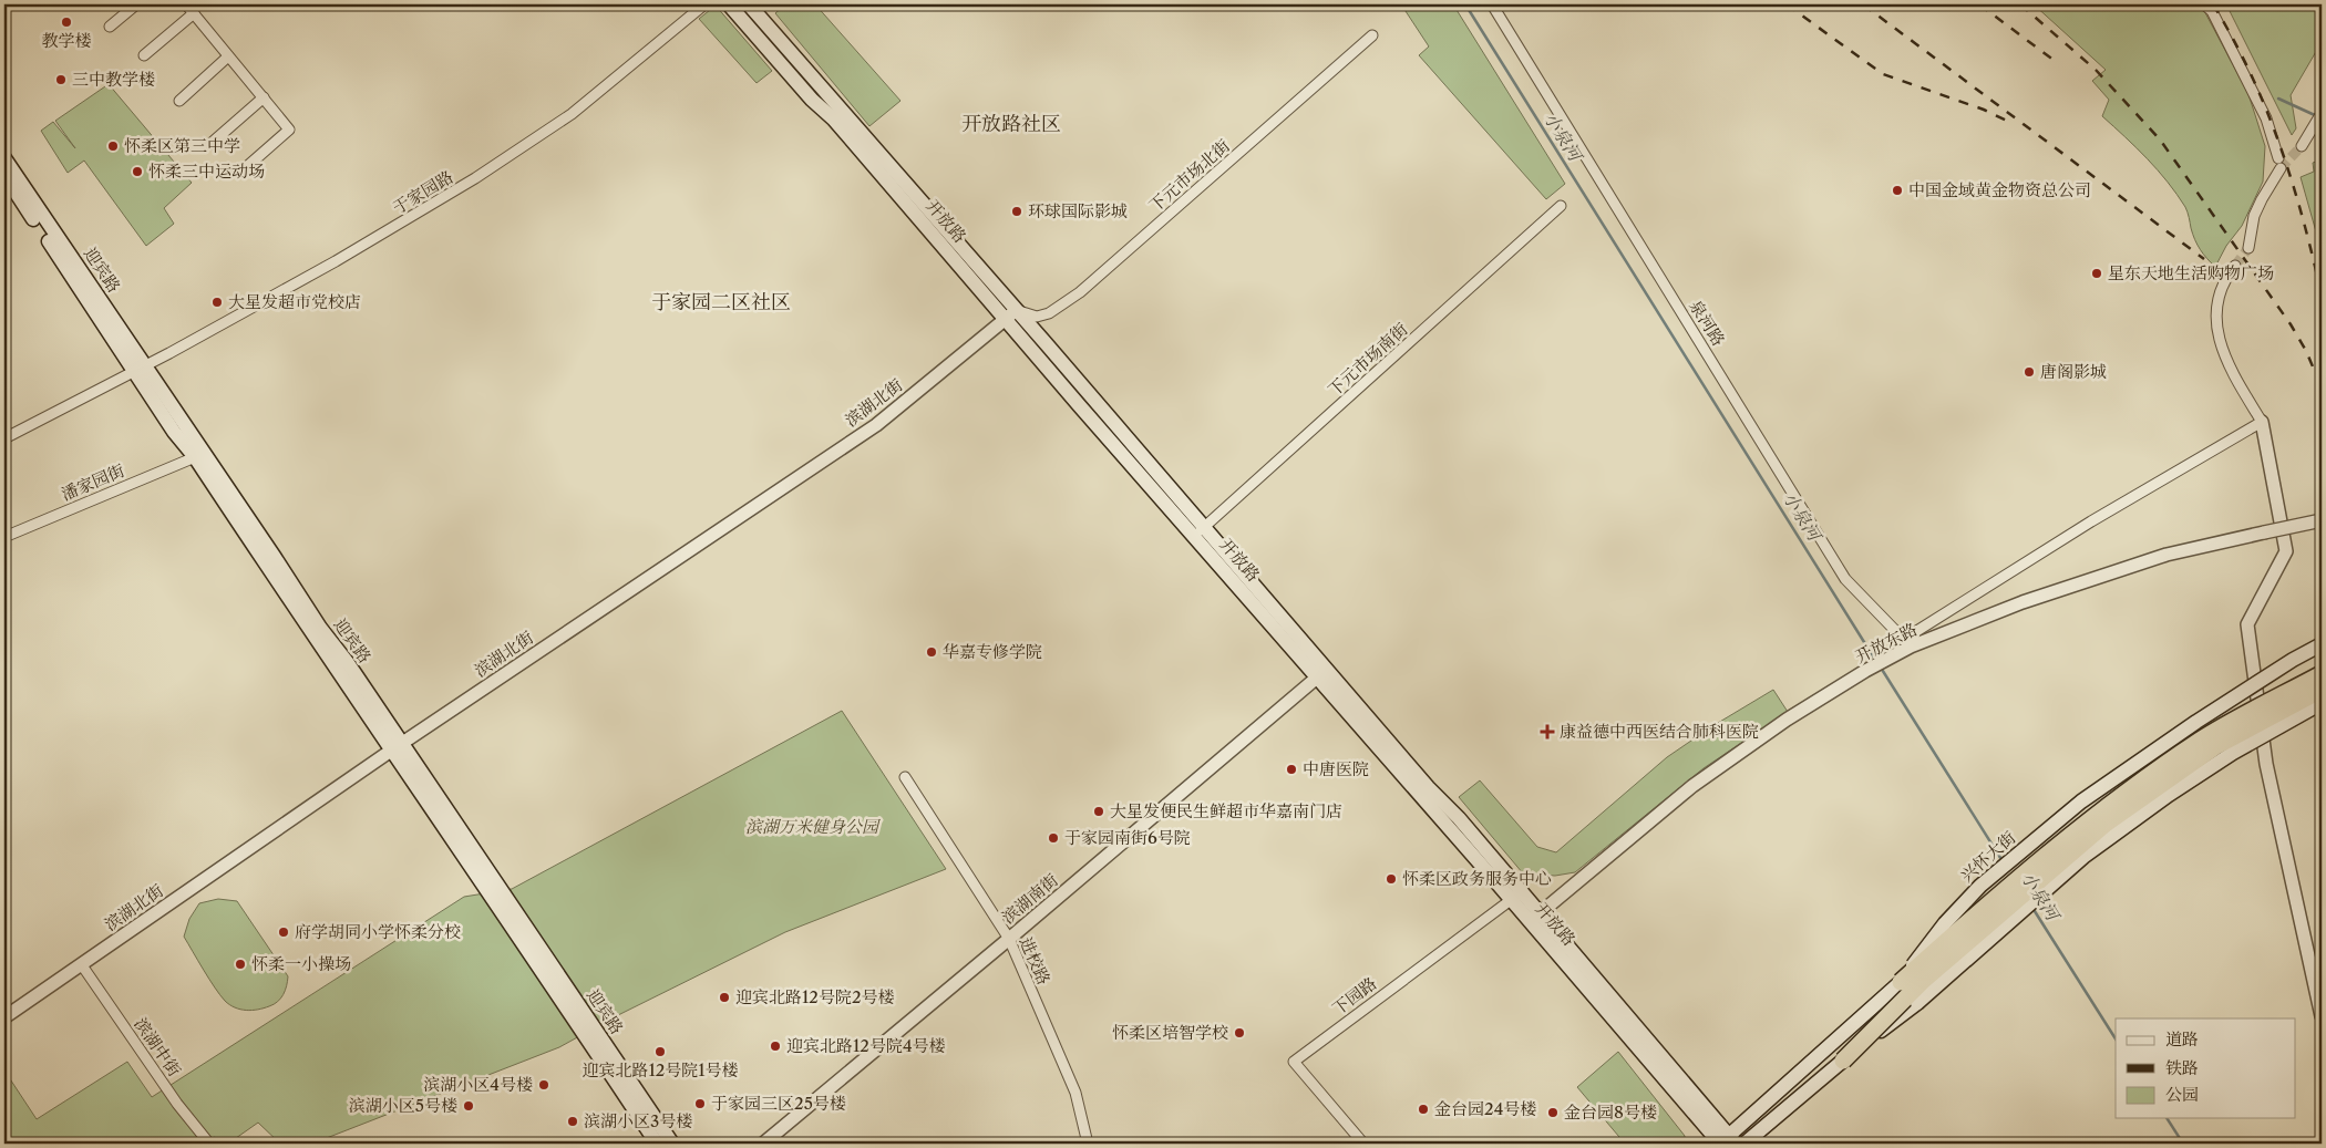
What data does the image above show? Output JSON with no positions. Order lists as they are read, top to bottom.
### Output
{
  "streets": {
    "main road": ["开放路", "迎宾路", "兴怀大街"],
    "street": [
      "下元市场北街",
      "于家园路",
      "泉河路",
      "下元市场南街",
      "滨湖北街",
      "潘家园街",
      "开放东路",
      "滨湖南街",
      "进校路",
      "下园路",
      "滨湖中街"
    ]
  },
  "crossings": [
    ["下元市场北街", "开放路"],
    ["下元市场北街", "滨湖北街"],
    ["于家园路", "迎宾路"],
    ["开放路", "下元市场南街"],
    ["开放路", "滨湖北街"],
    ["开放路", "开放东路"],
    ["开放路", "兴怀大街"],
    ["开放路", "滨湖南街"],
    ["开放路", "下园路"],
    ["迎宾路", "滨湖北街"],
    ["迎宾路", "潘家园街"],
    ["泉河路", "开放东路"],
    ["滨湖北街", "滨湖中街"],
    ["滨湖南街", "进校路"]
  ],
  "districts": ["开放路社区", "于家园二区社区"],
  "water": ["小泉河"],
  "parks": ["滨湖万米健身公园"],
  "places": {
    "other": [
      "教学楼",
      "三中教学楼",
      "怀柔区第三中学",
      "怀柔三中运动场",
      "中国金域黄金物资总公司",
      "环球国际影城",
      "星东天地生活购物广场",
      "大星发超市党校店",
      "唐阁影城",
      "华嘉专修学院",
      "中唐医院",
      "大星发便民生鲜超市华嘉南门店",
      "于家园南街6号院",
      "怀柔区政务服务中心",
      "府学胡同小学怀柔分校",
      "怀柔一小操场",
      "迎宾北路12号院2号楼",
      "怀柔区培智学校",
      "迎宾北路12号院4号楼",
      "迎宾北路12号院1号楼",
      "滨湖小区4号楼",
      "于家园三区25号楼",
      "滨湖小区5号楼",
      "金台园24号楼",
      "金台园8号楼",
      "滨湖小区3号楼"
    ],
    "health": ["康益德中西医结合肺科医院"]
  },
  "legend": ["道路", "铁路", "公园"]
}
